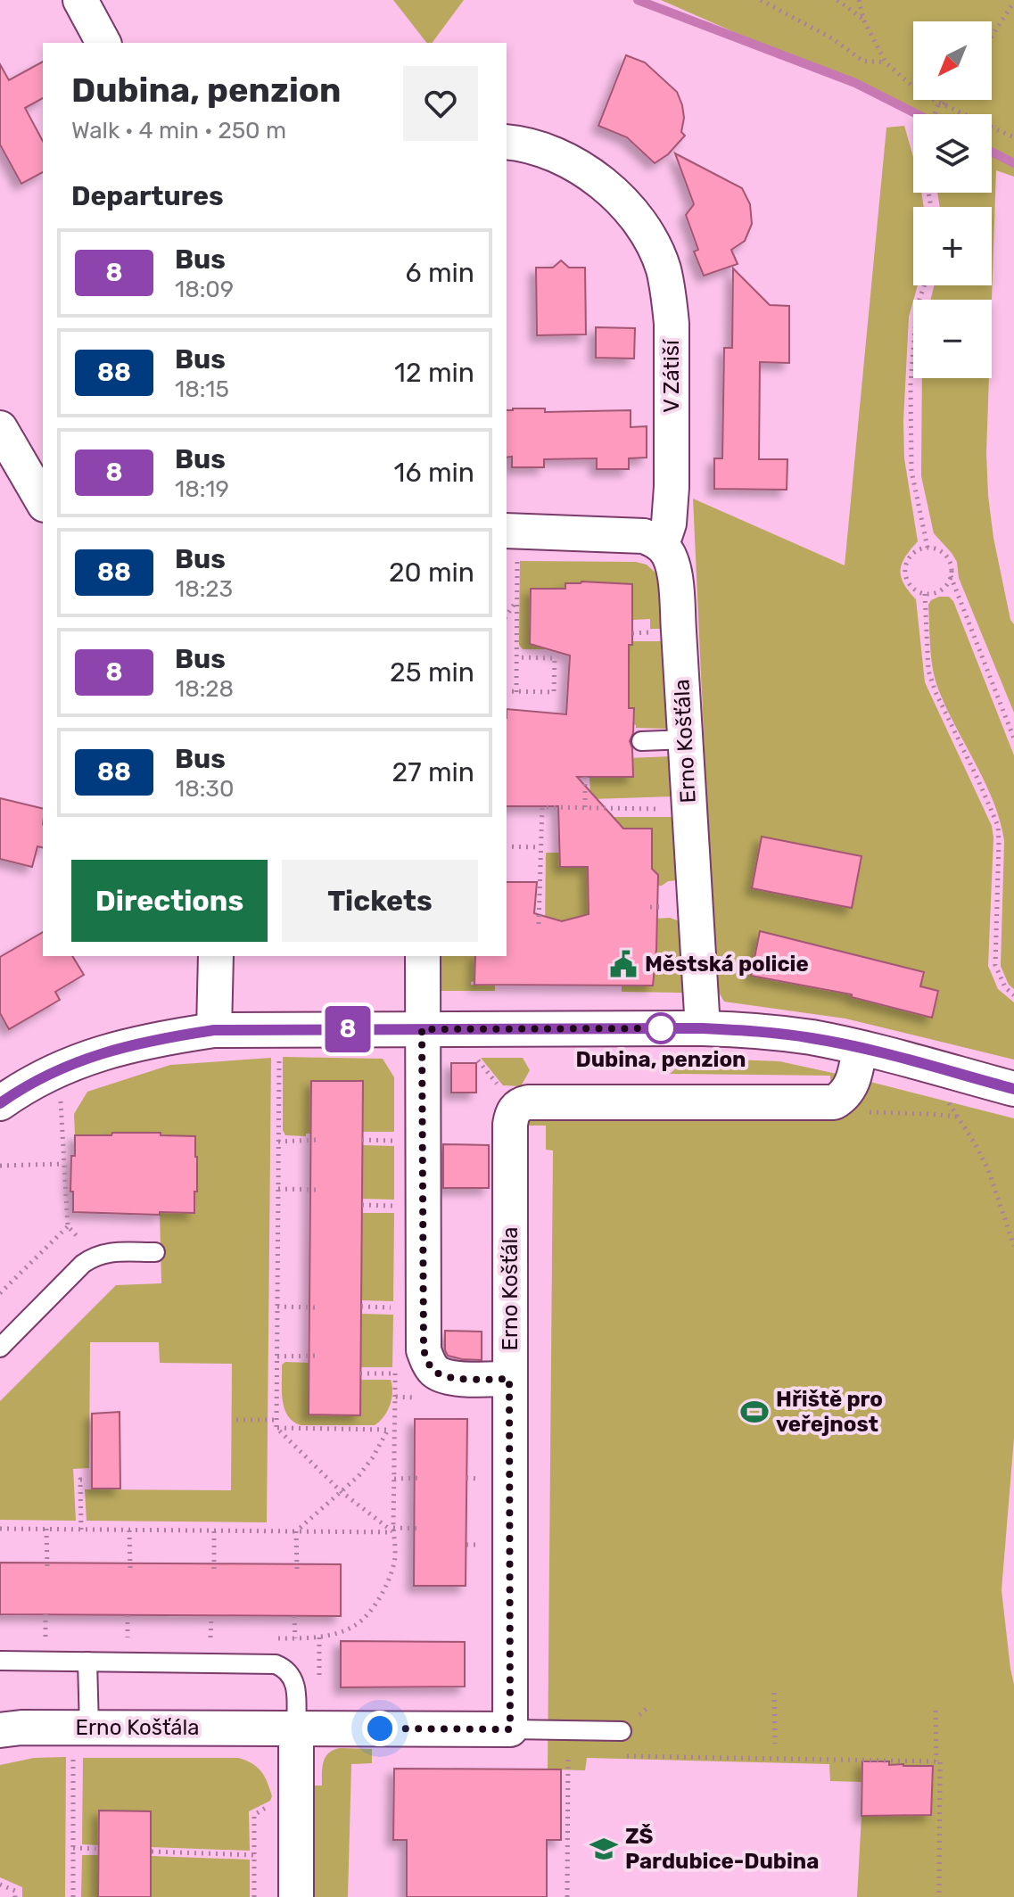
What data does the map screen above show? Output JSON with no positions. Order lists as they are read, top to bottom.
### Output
{
  "streets": {
    "street": ["V Zátiší", "Erno Košťála"]
  },
  "crossings": [
    ["V Zátiší", "Erno Košťála"]
  ],
  "places": {
    "public building": ["Městská policie"],
    "other": ["Dubina, penzion"],
    "sports": ["Hřiště pro veřejnost"],
    "school or university": ["ZŠ Pardubice-Dubina"]
  },
  "lines": ["bus line 8"],
  "north": "bottom left",
  "page": {
    "on_map": "8",
    "map_buttons": ["+", "−"],
    "heading": [
      ["Dubina, penzion", "Walk · 4 min · 250 m"],
      "Departures"
    ],
    "list": [
      {
        "mark": "8",
        "name": "Bus",
        "note": "18:09",
        "value": "6 min"
      },
      {
        "mark": "88",
        "name": "Bus",
        "note": "18:15",
        "value": "12 min"
      },
      {
        "mark": "8",
        "name": "Bus",
        "note": "18:19",
        "value": "16 min"
      },
      {
        "mark": "88",
        "name": "Bus",
        "note": "18:23",
        "value": "20 min"
      },
      {
        "mark": "8",
        "name": "Bus",
        "note": "18:28",
        "value": "25 min"
      },
      {
        "mark": "88",
        "name": "Bus",
        "note": "18:30",
        "value": "27 min"
      }
    ],
    "buttons": ["Directions", "Tickets"]
  }
}
